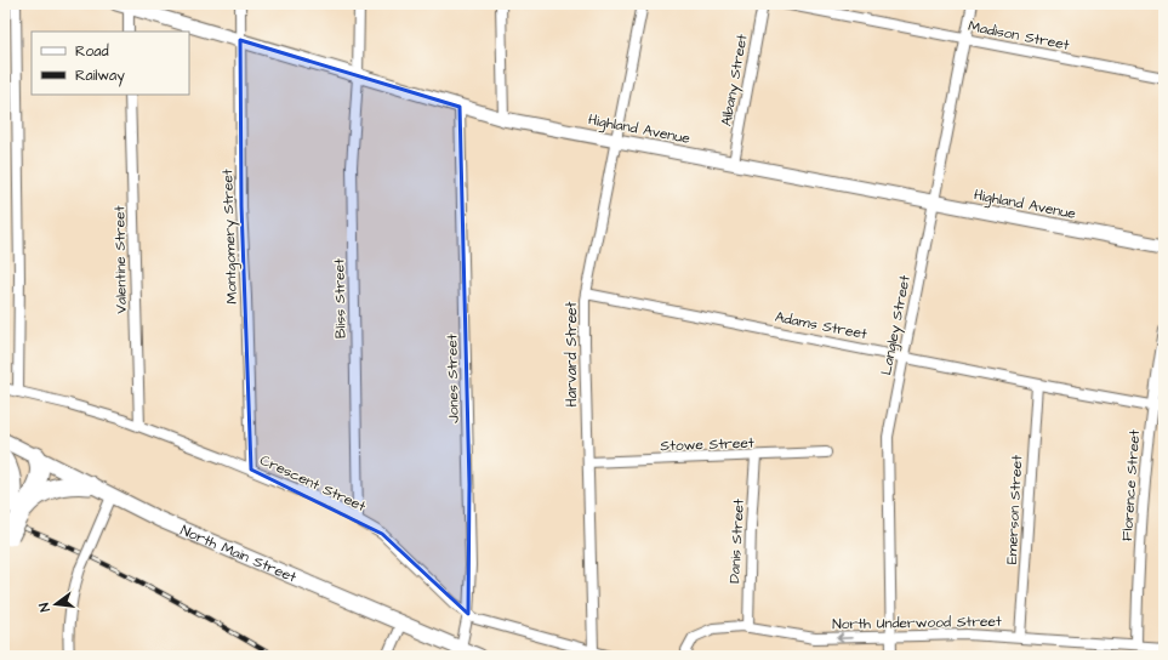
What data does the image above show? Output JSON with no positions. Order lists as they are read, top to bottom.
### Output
{
  "streets": {
    "main road": ["North Main Street"],
    "street": [
      "Madison Street",
      "Albany Street",
      "Highland Avenue",
      "Montgomery Street",
      "Valentine Street",
      "Bliss Street",
      "Adams Street",
      "Langley Street",
      "Harvard Street",
      "Jones Street",
      "Stowe Street",
      "Crescent Street",
      "Florence Street",
      "Emerson Street",
      "Danis Street",
      "North Underwood Street"
    ]
  },
  "crossings": [
    ["Madison Street", "Langley Street"],
    ["Albany Street", "Highland Avenue"],
    ["Highland Avenue", "Montgomery Street"],
    ["Highland Avenue", "Bliss Street"],
    ["Highland Avenue", "Langley Street"],
    ["Highland Avenue", "Harvard Street"],
    ["Highland Avenue", "Jones Street"],
    ["Montgomery Street", "Crescent Street"],
    ["Valentine Street", "Crescent Street"],
    ["Bliss Street", "Crescent Street"],
    ["Adams Street", "Langley Street"],
    ["Adams Street", "Harvard Street"],
    ["Adams Street", "Florence Street"],
    ["Adams Street", "Emerson Street"],
    ["Langley Street", "North Underwood Street"],
    ["Harvard Street", "Stowe Street"],
    ["Harvard Street", "Crescent Street"],
    ["Jones Street", "Crescent Street"],
    ["Jones Street", "North Main Street"],
    ["Stowe Street", "Danis Street"],
    ["Florence Street", "North Underwood Street"],
    ["Emerson Street", "North Underwood Street"],
    ["Danis Street", "North Underwood Street"]
  ],
  "legend": ["Road", "Railway"],
  "north": "left"
}
